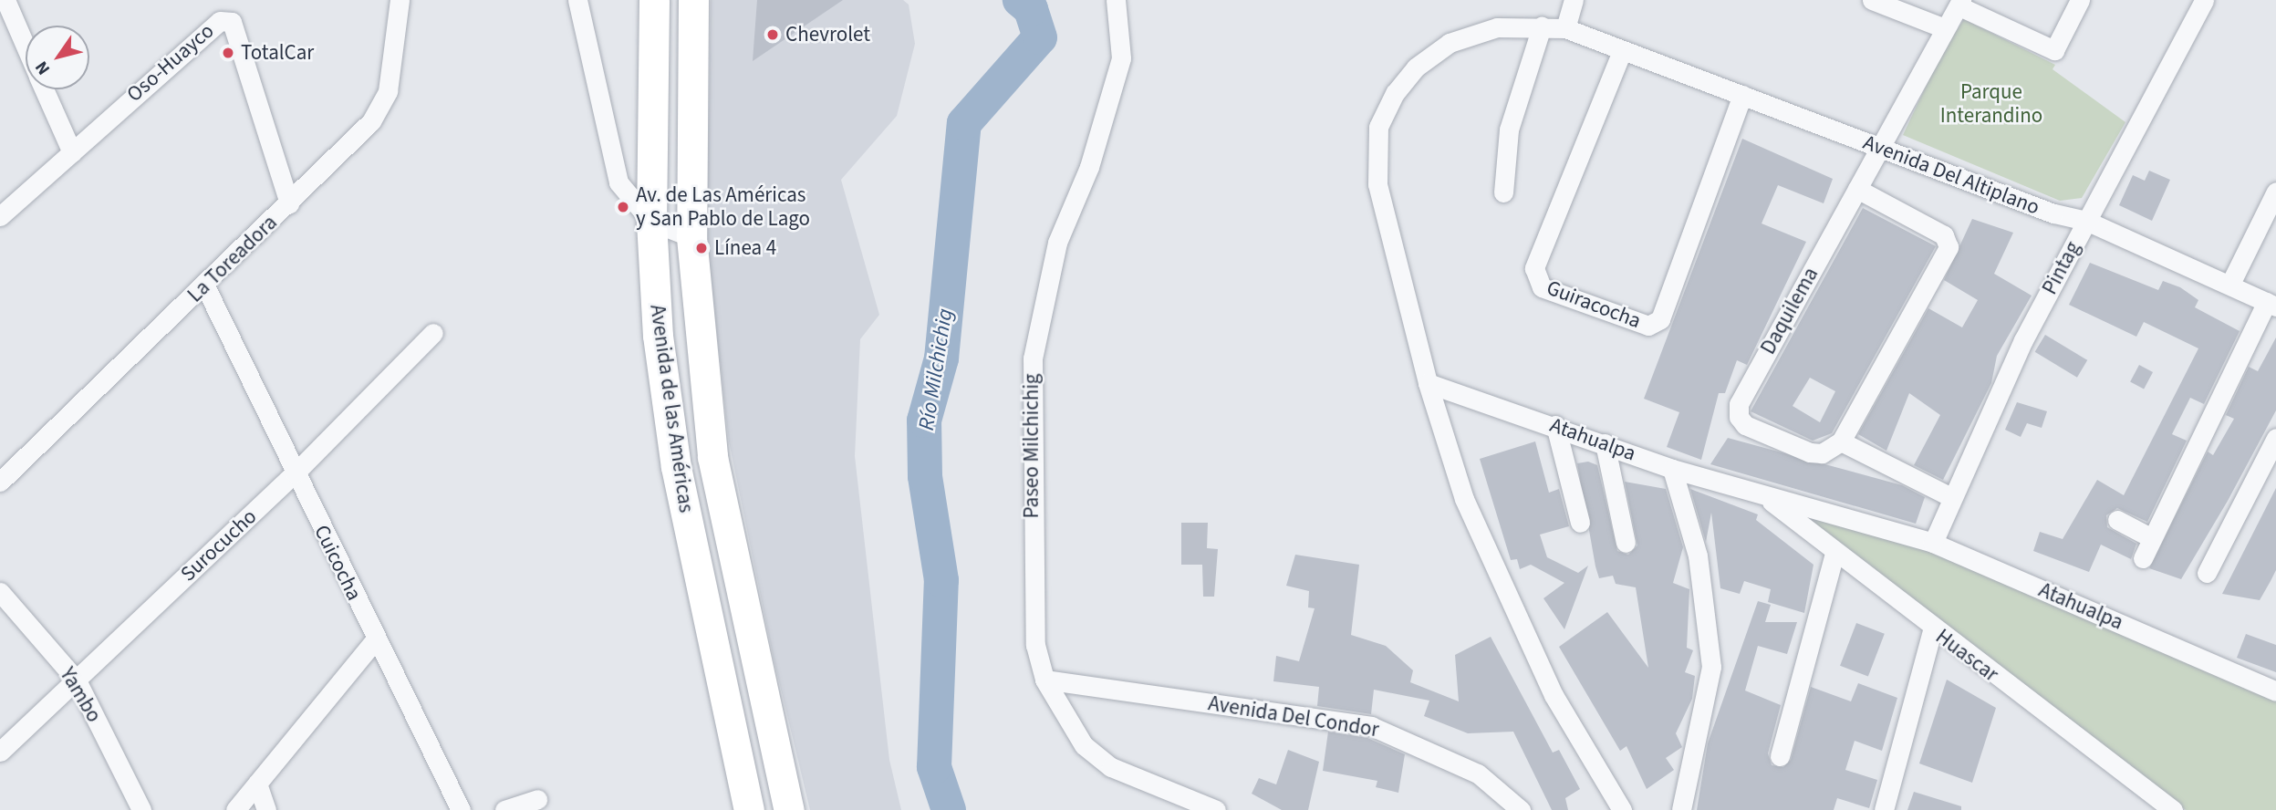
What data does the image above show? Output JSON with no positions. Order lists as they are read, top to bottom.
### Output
{
  "streets": {
    "main road": ["Avenida de las Américas"],
    "street": [
      "Oso-Huayco",
      "Avenida Del Altiplano",
      "La Toreadora",
      "Pintag",
      "Guiracocha",
      "Daquilema",
      "Atahualpa",
      "Paseo Milchichig",
      "Surocucho",
      "Cuicocha",
      "Huascar",
      "Yambo",
      "Avenida Del Condor"
    ]
  },
  "crossings": [
    ["Oso-Huayco", "La Toreadora"],
    ["Avenida Del Altiplano", "Pintag"],
    ["Avenida Del Altiplano", "Guiracocha"],
    ["Avenida Del Altiplano", "Daquilema"],
    ["La Toreadora", "Cuicocha"],
    ["Pintag", "Atahualpa"],
    ["Atahualpa", "Huascar"],
    ["Paseo Milchichig", "Avenida Del Condor"],
    ["Surocucho", "Cuicocha"],
    ["Surocucho", "Yambo"]
  ],
  "water": ["Río Milchichig"],
  "parks": ["Parque Interandino"],
  "places": [
    "Chevrolet",
    "TotalCar",
    "Av. de Las Américas y San Pablo de Lago",
    "Línea 4"
  ],
  "north": "bottom left"
}
